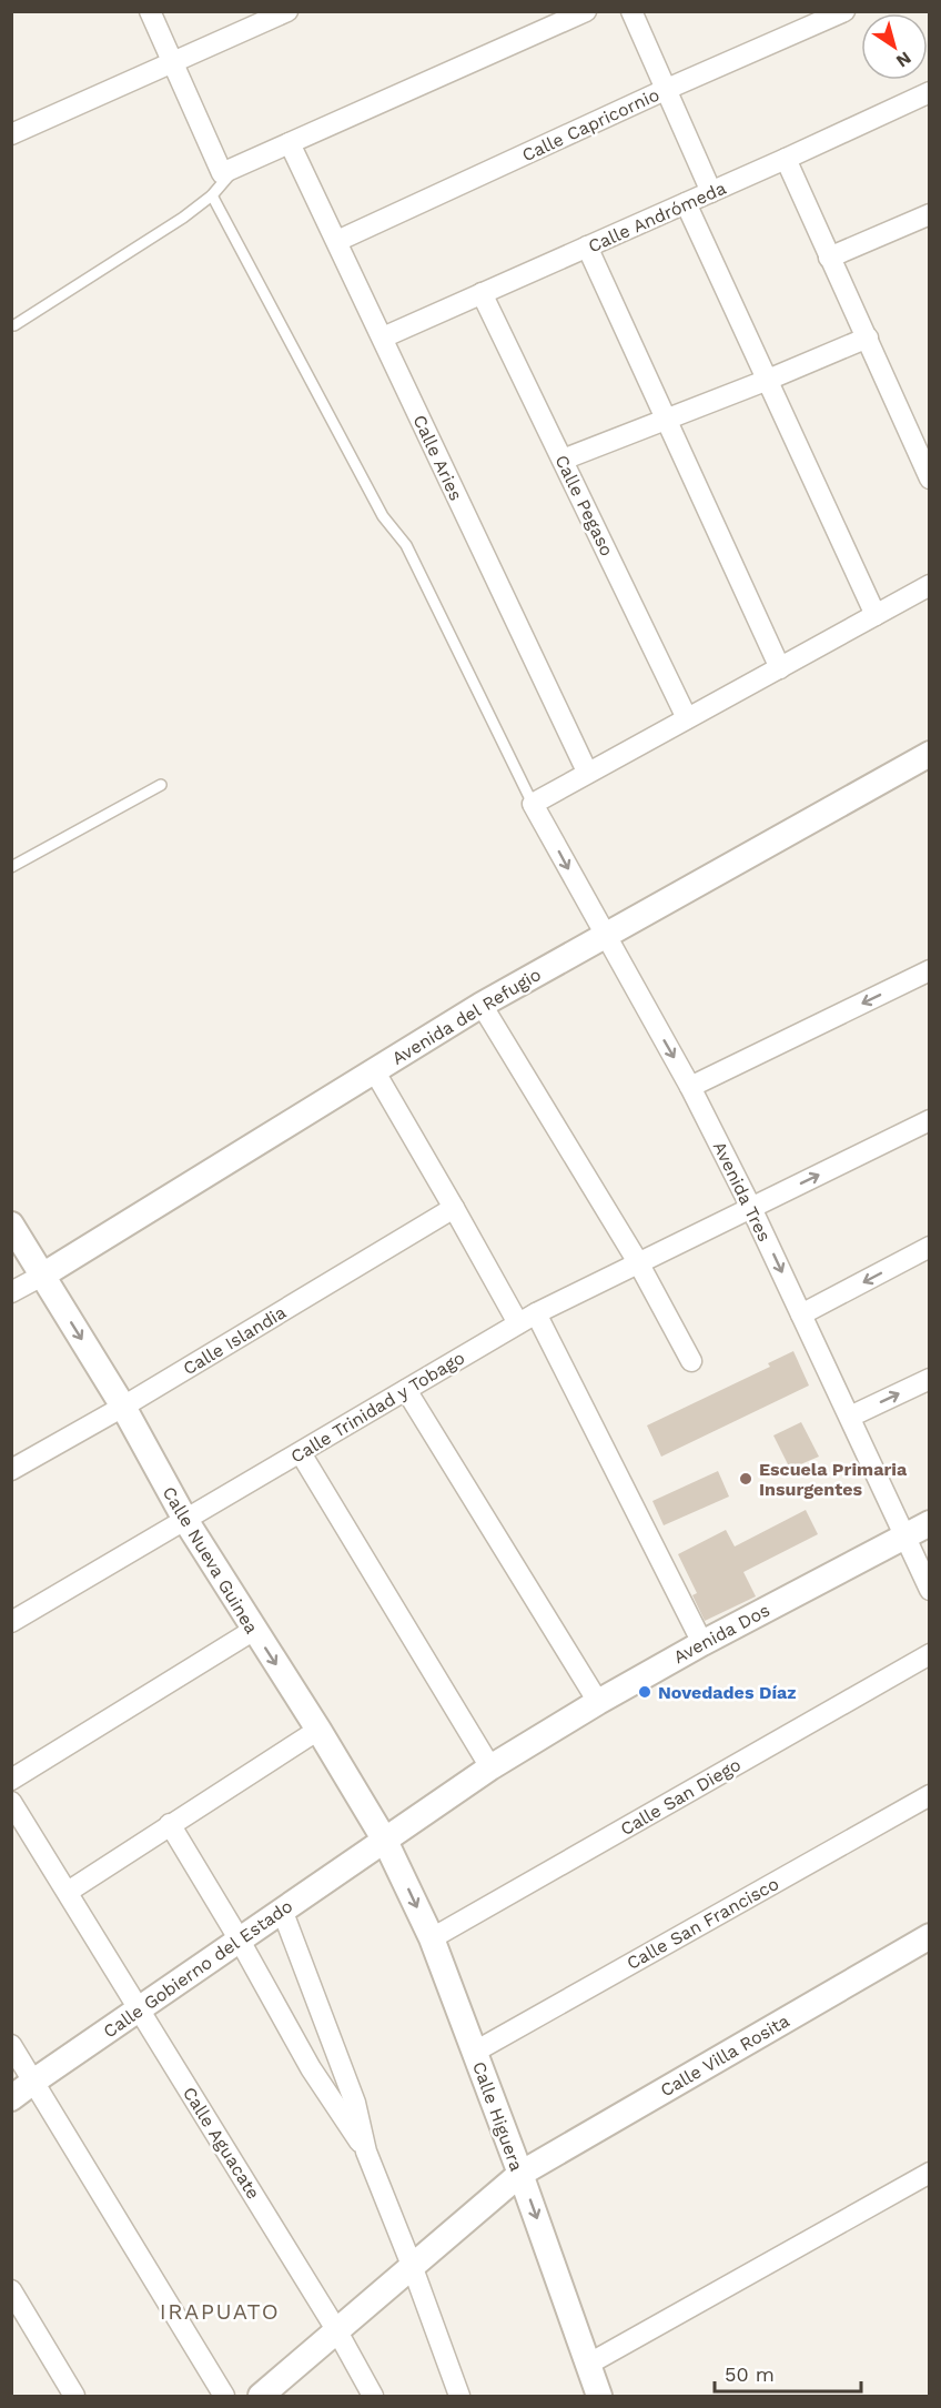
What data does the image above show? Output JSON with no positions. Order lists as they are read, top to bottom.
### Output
{
  "streets": {
    "street": [
      "Calle Capricornio",
      "Calle Andrómeda",
      "Calle Aries",
      "Calle Pegaso",
      "Avenida del Refugio",
      "Avenida Tres",
      "Calle Islandia",
      "Calle Trinidad y Tobago",
      "Calle Nueva Guinea",
      "Avenida Dos",
      "Calle San Diego",
      "Calle San Francisco",
      "Calle Gobierno del Estado",
      "Calle Villa Rosita",
      "Calle Higuera",
      "Calle Aguacate"
    ]
  },
  "crossings": [
    ["Calle Capricornio", "Calle Aries"],
    ["Calle Andrómeda", "Calle Aries"],
    ["Calle Andrómeda", "Calle Pegaso"],
    ["Avenida del Refugio", "Avenida Tres"],
    ["Avenida del Refugio", "Calle Nueva Guinea"],
    ["Avenida Tres", "Calle Trinidad y Tobago"],
    ["Avenida Tres", "Avenida Dos"],
    ["Calle Islandia", "Calle Nueva Guinea"],
    ["Calle Trinidad y Tobago", "Calle Nueva Guinea"],
    ["Calle Nueva Guinea", "Avenida Dos"],
    ["Calle Nueva Guinea", "Calle Gobierno del Estado"],
    ["Calle Nueva Guinea", "Calle Higuera"],
    ["Avenida Dos", "Calle Gobierno del Estado"],
    ["Avenida Dos", "Calle Higuera"],
    ["Calle San Diego", "Calle Higuera"],
    ["Calle San Francisco", "Calle Higuera"],
    ["Calle Gobierno del Estado", "Calle Higuera"],
    ["Calle Gobierno del Estado", "Calle Aguacate"],
    ["Calle Villa Rosita", "Calle Higuera"],
    ["Calle Villa Rosita", "Calle Aguacate"]
  ],
  "districts": ["IRAPUATO"],
  "places": ["Escuela Primaria Insurgentes", "Novedades Díaz"],
  "scale_bar": "50 m",
  "north": "bottom right"
}
